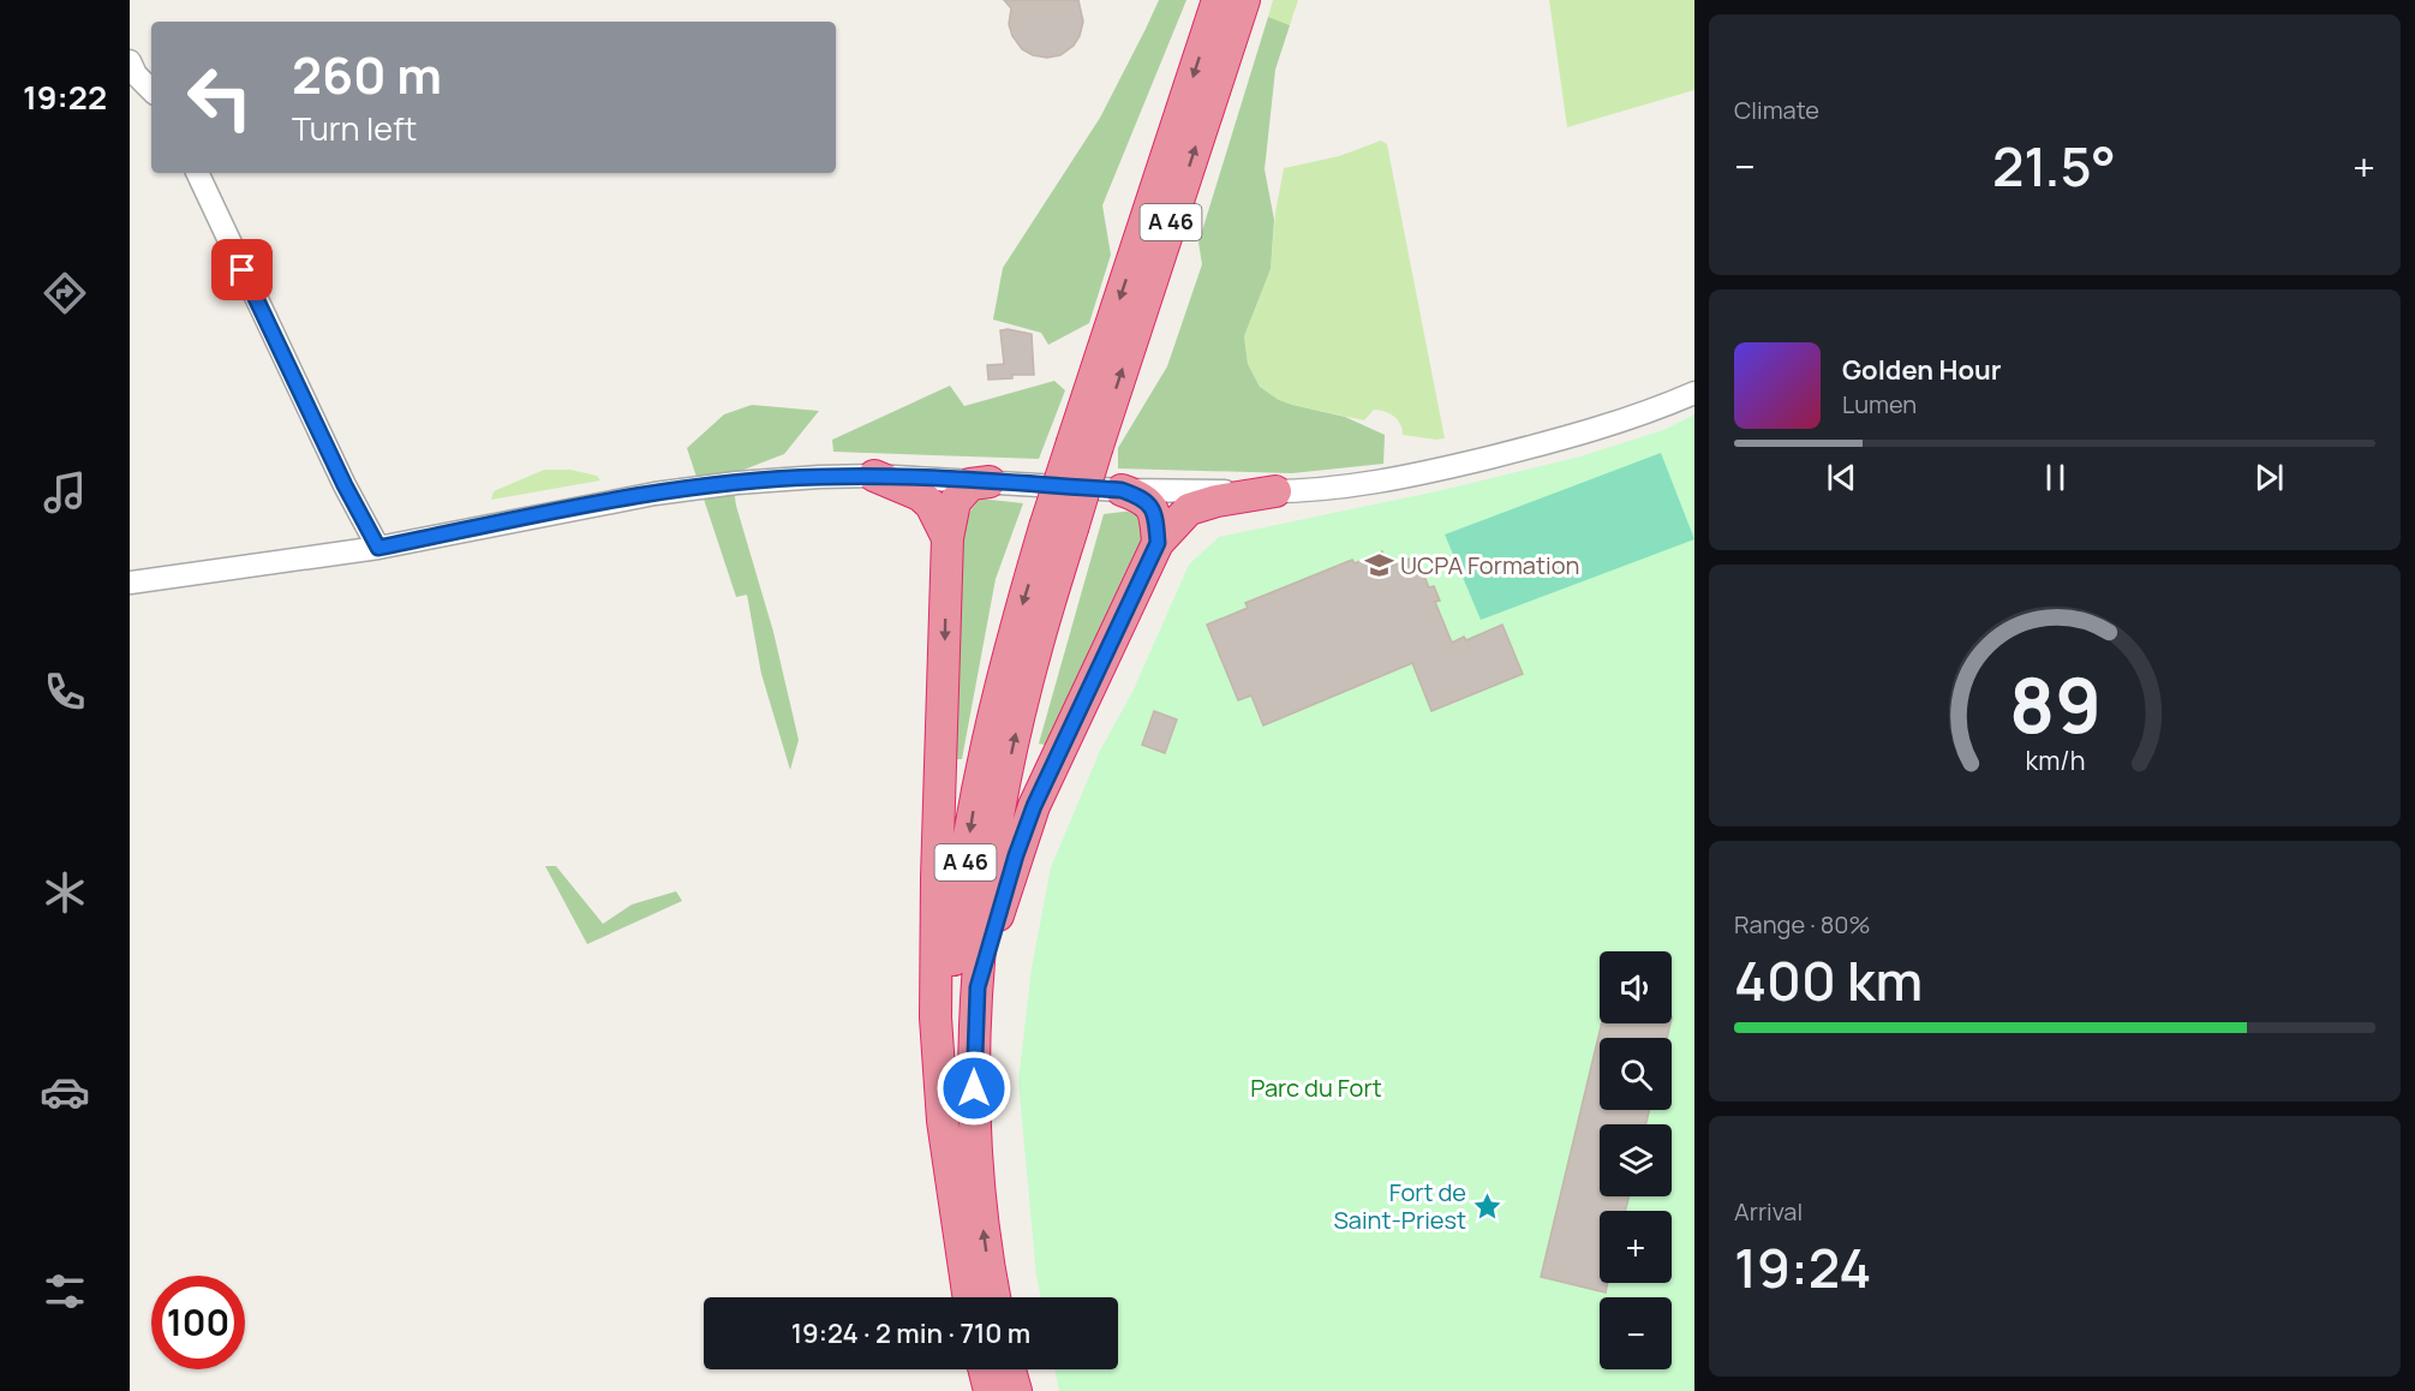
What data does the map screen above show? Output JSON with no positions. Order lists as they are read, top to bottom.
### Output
{
  "streets": {
    "highway": ["A 46"]
  },
  "parks": ["Parc du Fort"],
  "places": {
    "school or university": ["UCPA Formation"],
    "place": ["Fort de Saint-Priest"]
  },
  "page": {
    "tabs": "19:22",
    "tile": [
      "Climate",
      ["Range · 80%", "400 km"],
      ["Arrival", "19:24"]
    ],
    "turn": ["260 m", "Turn left"],
    "heat": ["−", "21.5°", "+"],
    "song": ["Golden Hour", "Lumen"],
    "map_buttons": ["+", "−"],
    "limit": "100",
    "trip": "19:24 · 2 min · 710 m",
    "gauge": ["89", "km/h"]
  }
}
